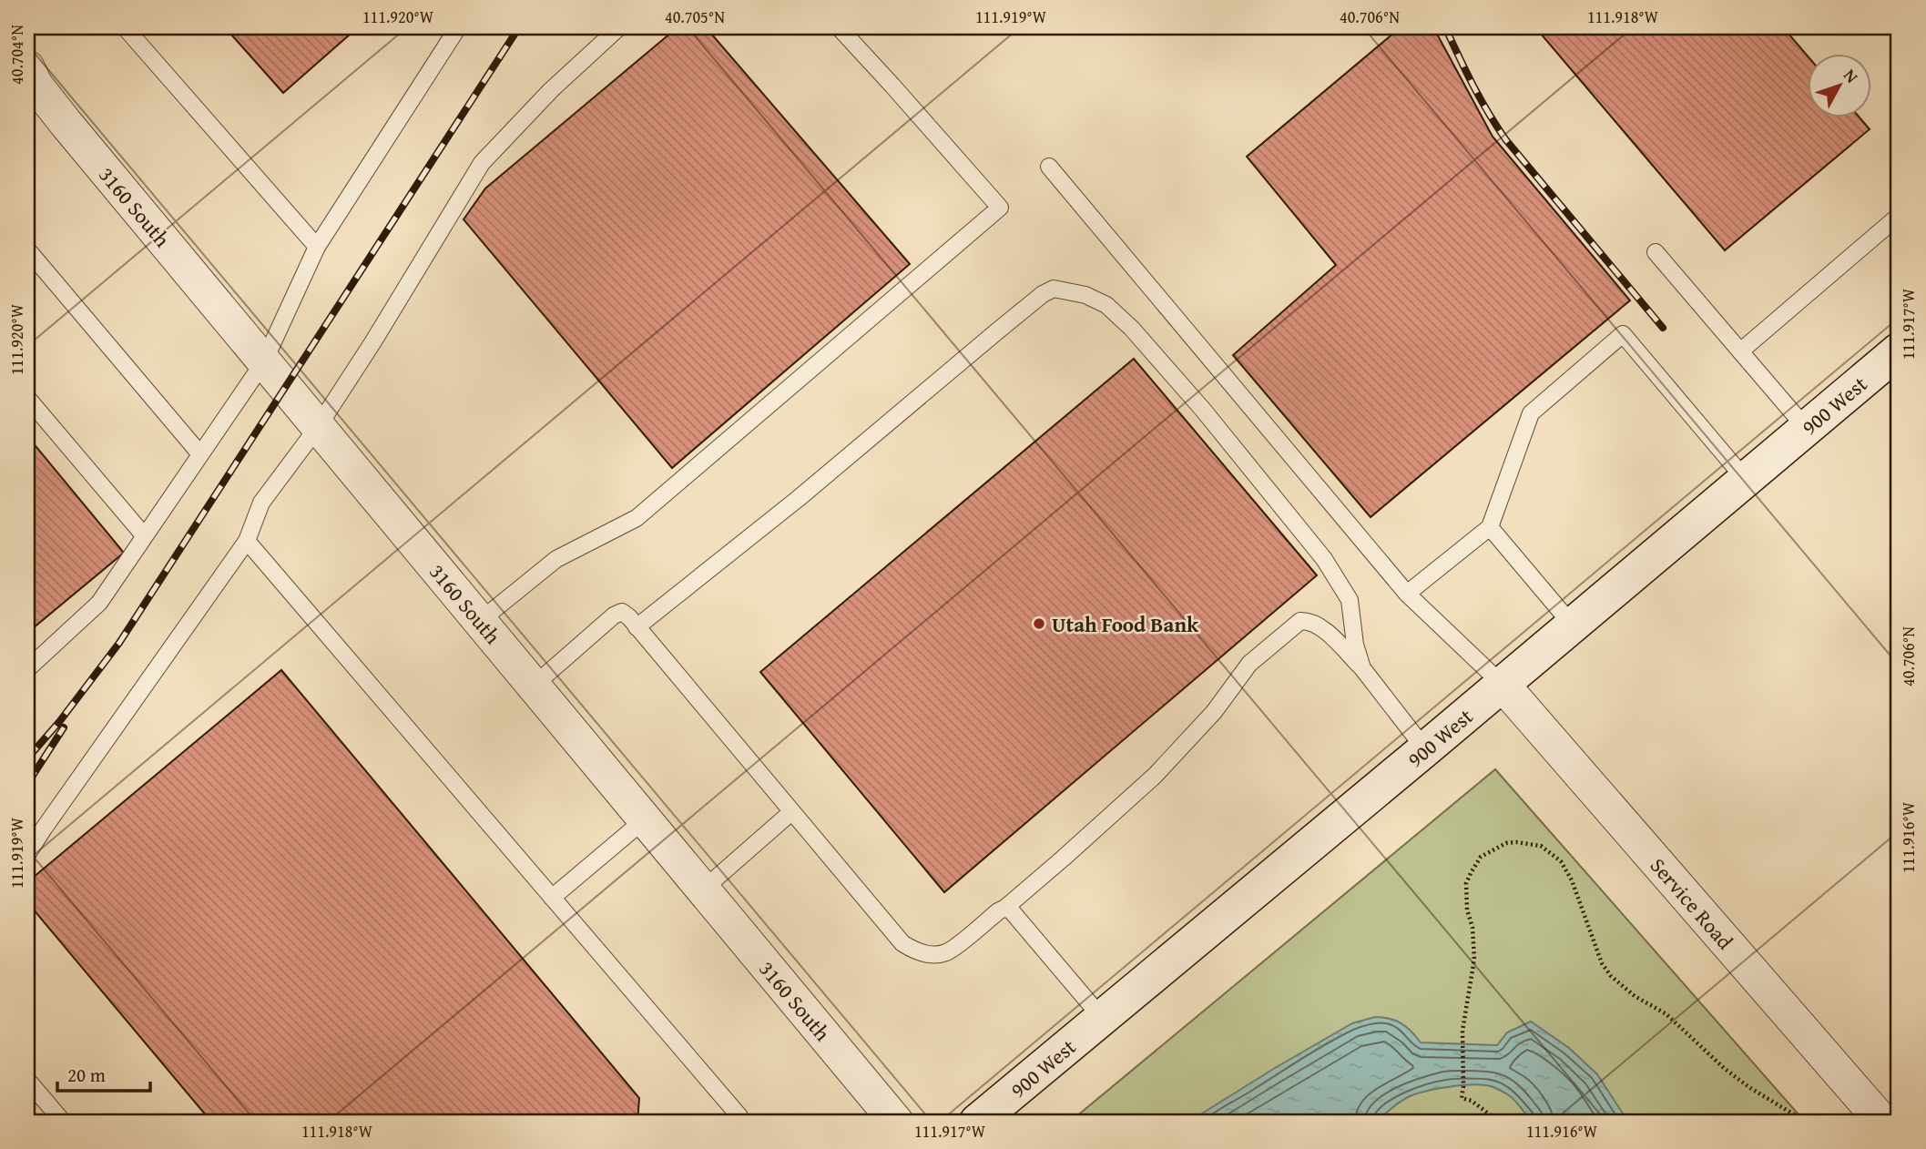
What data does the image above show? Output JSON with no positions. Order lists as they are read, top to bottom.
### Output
{
  "streets": {
    "main road": ["900 West"],
    "street": ["3160 South", "Service Road"]
  },
  "crossings": [
    ["900 West", "Service Road"]
  ],
  "places": ["Utah Food Bank"],
  "scale_bar": "20 m",
  "north": "top right",
  "coordinates": [
    "111.920°W",
    "40.705°N",
    "111.919°W",
    "40.706°N",
    "111.918°W",
    "40.704°N",
    "111.917°W",
    "111.916°W"
  ]
}
